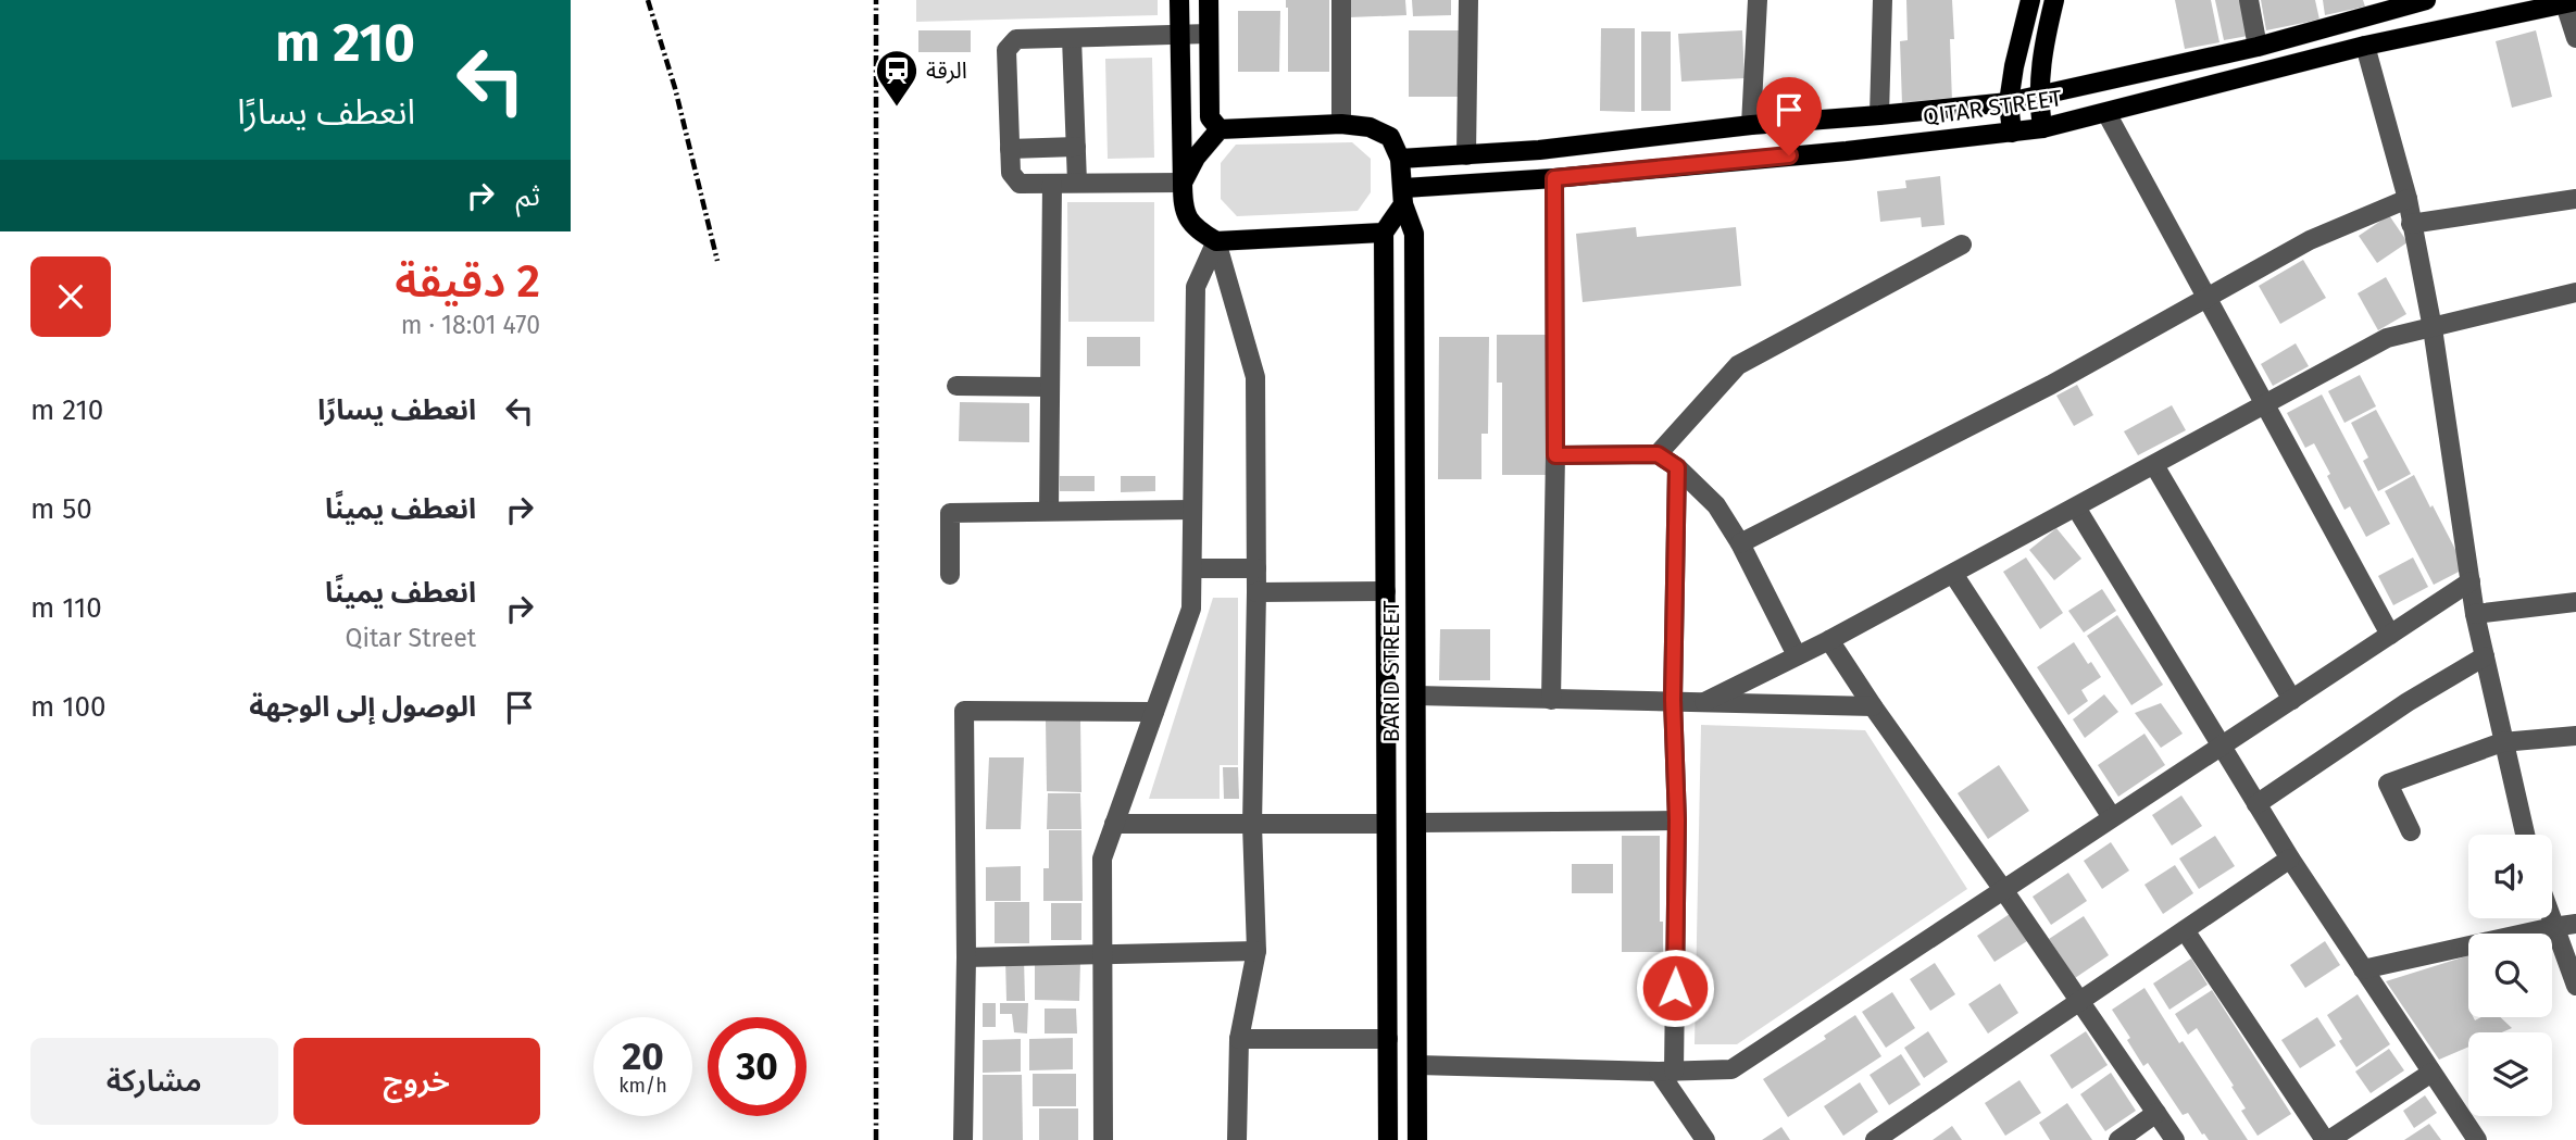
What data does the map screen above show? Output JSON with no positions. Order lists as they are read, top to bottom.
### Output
{
  "streets": {
    "main road": ["QITAR STREET", "BARID STREET"]
  },
  "crossings": [
    ["QITAR STREET", "BARID STREET"]
  ],
  "places": {
    "station": ["الرقة"]
  },
  "page": {
    "turn": ["210 m", "انعطف يسارًا"],
    "then": "ثم",
    "heading": ["2 دقيقة", "470 m · 18:01"],
    "list": [
      {
        "name": "انعطف يسارًا",
        "value": "210 m"
      },
      {
        "name": "انعطف يمينًا",
        "value": "50 m"
      },
      {
        "name": "انعطف يمينًا",
        "note": "Qitar Street",
        "value": "110 m"
      },
      {
        "name": "الوصول إلى الوجهة",
        "value": "100 m"
      }
    ],
    "speed": "20 km/h",
    "limit": "30",
    "buttons": ["خروج", "مشاركة"]
  }
}
